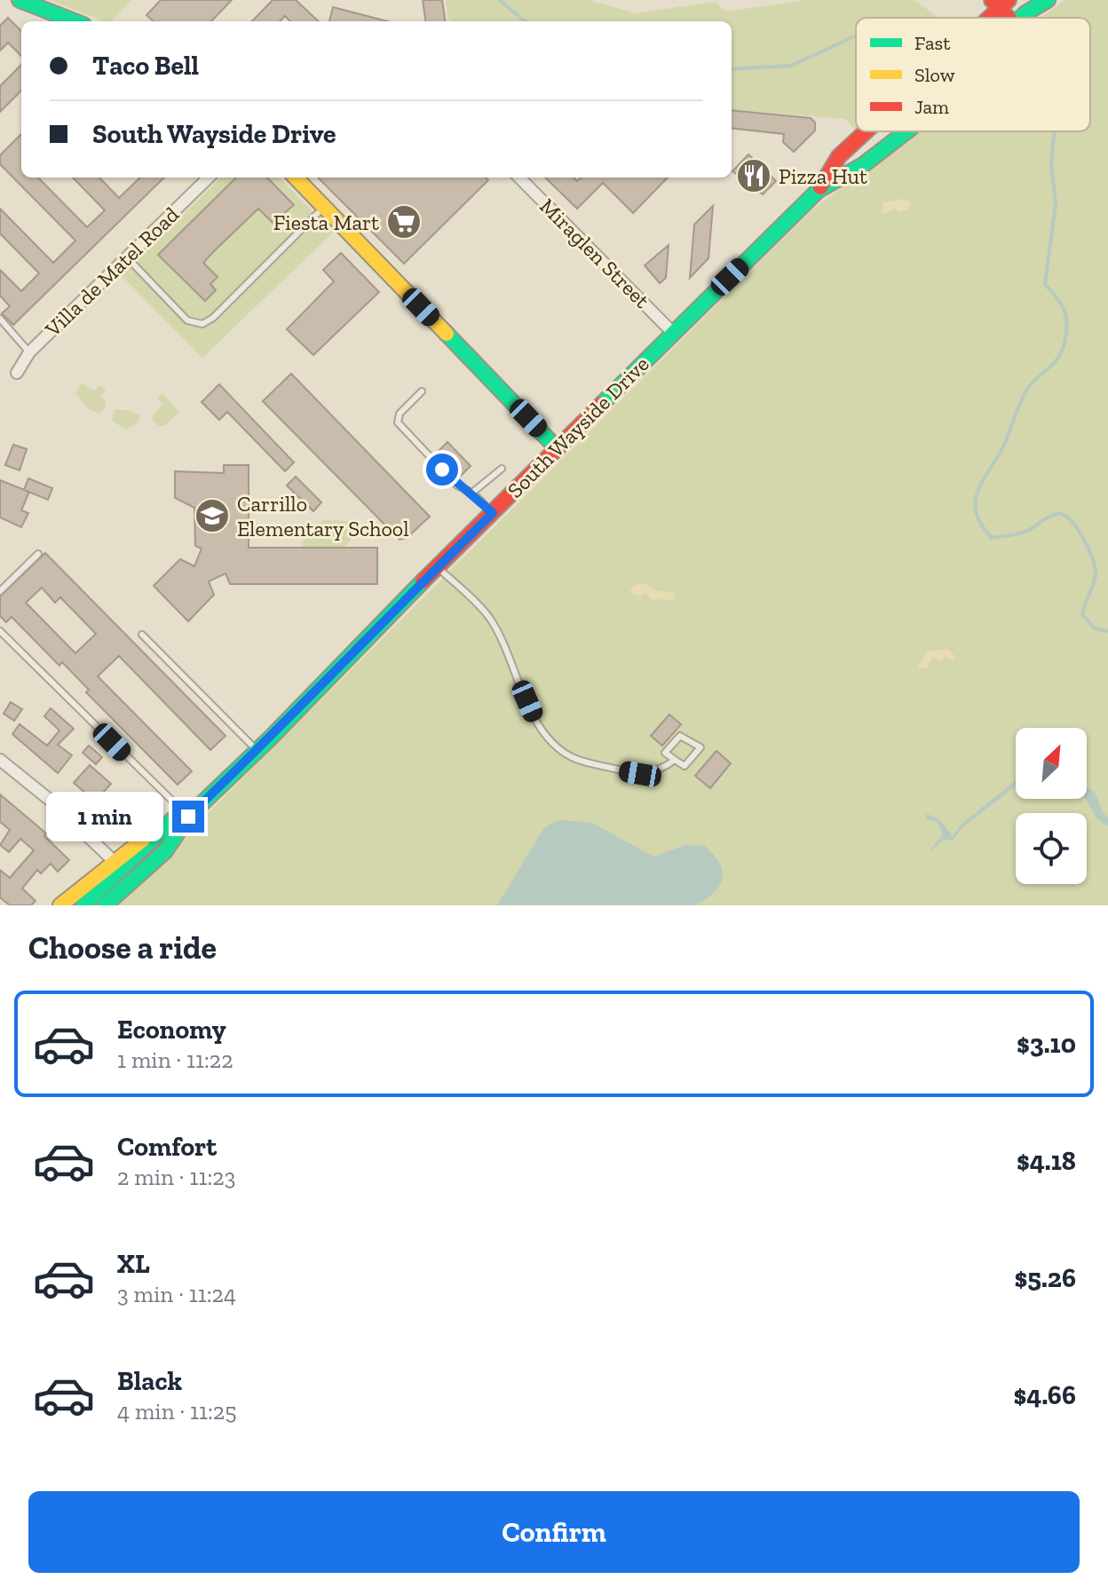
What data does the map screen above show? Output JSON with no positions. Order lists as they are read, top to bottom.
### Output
{
  "streets": {
    "main road": ["South Wayside Drive"],
    "street": ["Miraglen Street", "Villa de Matel Road"]
  },
  "crossings": [
    ["Miraglen Street", "South Wayside Drive"]
  ],
  "places": {
    "restaurant": ["Pizza Hut"],
    "supermarket": ["Fiesta Mart"],
    "school or university": ["Carrillo Elementary School"]
  },
  "legend": ["Fast", "Slow", "Jam"],
  "north": "top right",
  "page": {
    "banner": ["Taco Bell", "South Wayside Drive"],
    "bubble": "1 min",
    "heading": "Choose a ride",
    "list": [
      {
        "name": "Economy",
        "note": "1 min · 11:22",
        "value": "$3.10"
      },
      {
        "name": "Comfort",
        "note": "2 min · 11:23",
        "value": "$4.18"
      },
      {
        "name": "XL",
        "note": "3 min · 11:24",
        "value": "$5.26"
      },
      {
        "name": "Black",
        "note": "4 min · 11:25",
        "value": "$4.66"
      }
    ],
    "buttons": "Confirm"
  }
}
